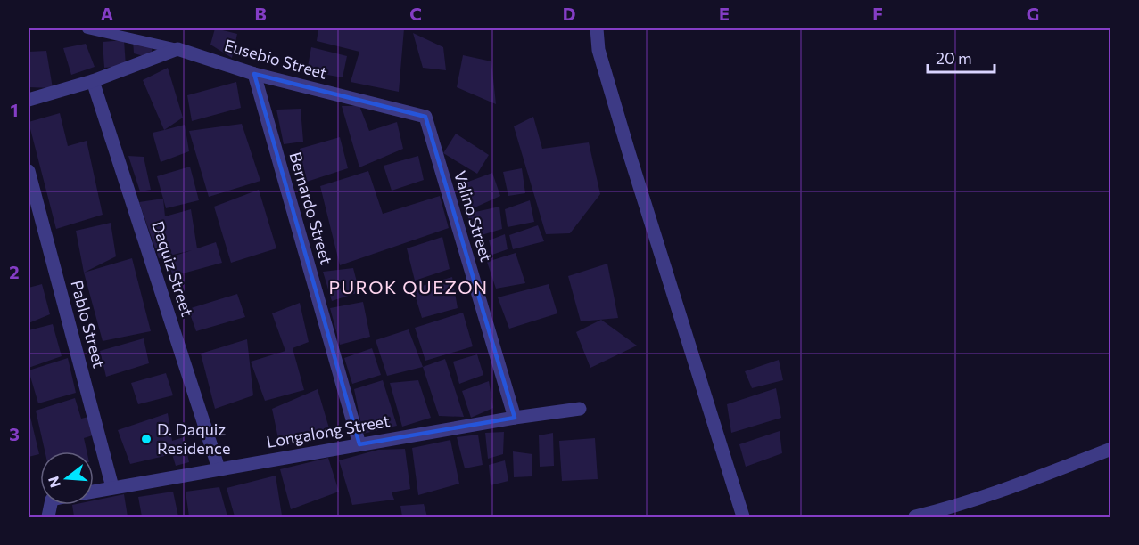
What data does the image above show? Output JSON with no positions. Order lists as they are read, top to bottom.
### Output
{
  "streets": {
    "street": [
      "Eusebio Street",
      "Bernardo Street",
      "Valino Street",
      "Daquiz Street",
      "Pablo Street",
      "Longalong Street"
    ]
  },
  "crossings": [
    ["Eusebio Street", "Bernardo Street"],
    ["Eusebio Street", "Valino Street"],
    ["Bernardo Street", "Longalong Street"],
    ["Valino Street", "Longalong Street"],
    ["Daquiz Street", "Longalong Street"],
    ["Pablo Street", "Longalong Street"]
  ],
  "districts": ["PUROK QUEZON"],
  "places": ["D. Daquiz Residence"],
  "scale_bar": "20 m",
  "north": "left",
  "grid": {
    "columns": [
      "A",
      "B",
      "C",
      "D",
      "E",
      "F",
      "G"
    ],
    "rows": ["1", "2", "3"]
  }
}
